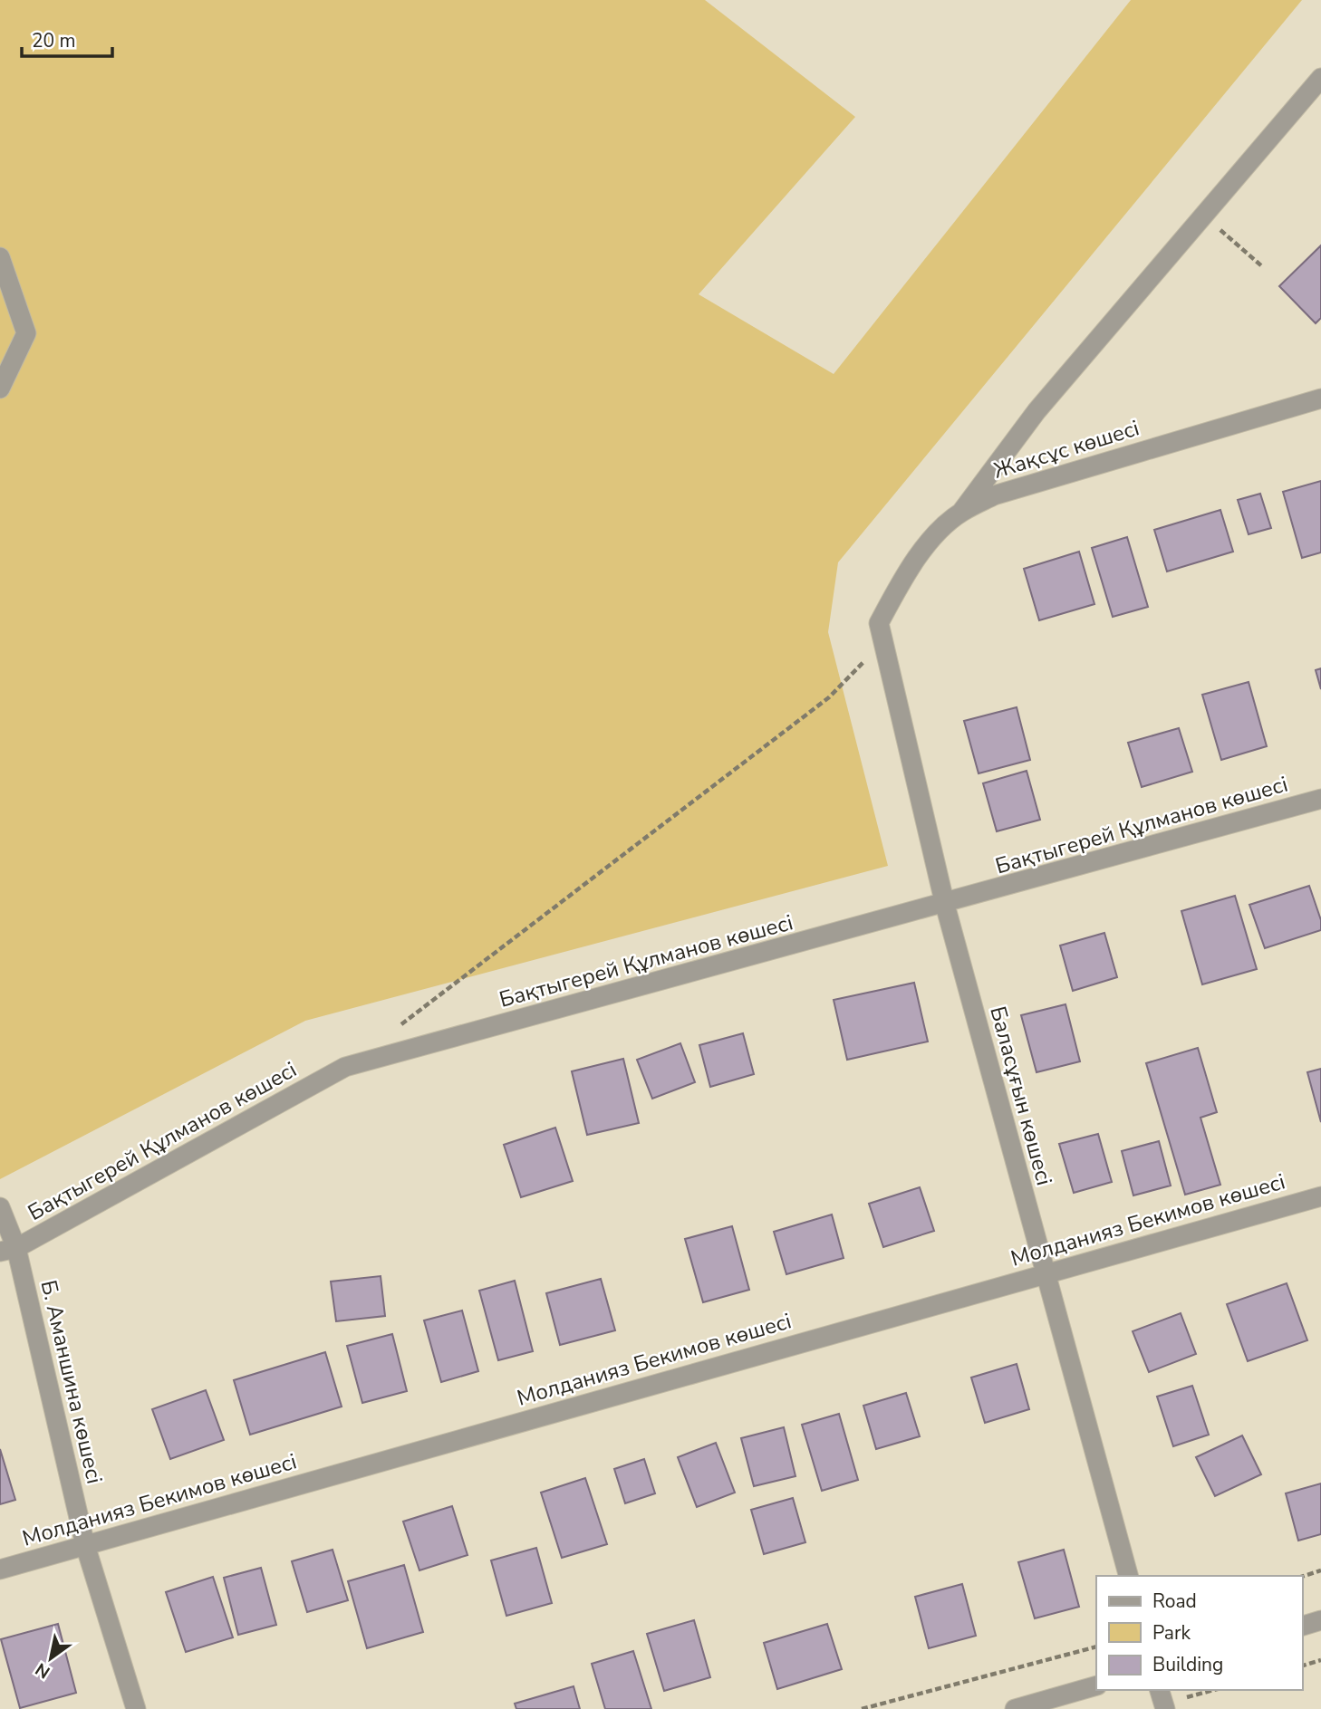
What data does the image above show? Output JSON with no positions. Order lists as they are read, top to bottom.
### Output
{
  "streets": {
    "street": [
      "Жақсұс көшесі",
      "Бақтыгерей Құлманов көшесі",
      "Баласұғын көшесі",
      "Молданияз Бекимов көшесі",
      "Б. Аманшина көшесі"
    ]
  },
  "crossings": [
    ["Жақсұс көшесі", "Баласұғын көшесі"],
    ["Бақтыгерей Құлманов көшесі", "Баласұғын көшесі"],
    ["Бақтыгерей Құлманов көшесі", "Б. Аманшина көшесі"],
    ["Баласұғын көшесі", "Молданияз Бекимов көшесі"],
    ["Молданияз Бекимов көшесі", "Б. Аманшина көшесі"]
  ],
  "legend": ["Road", "Park", "Building"],
  "scale_bar": "20 m",
  "north": "bottom left"
}
